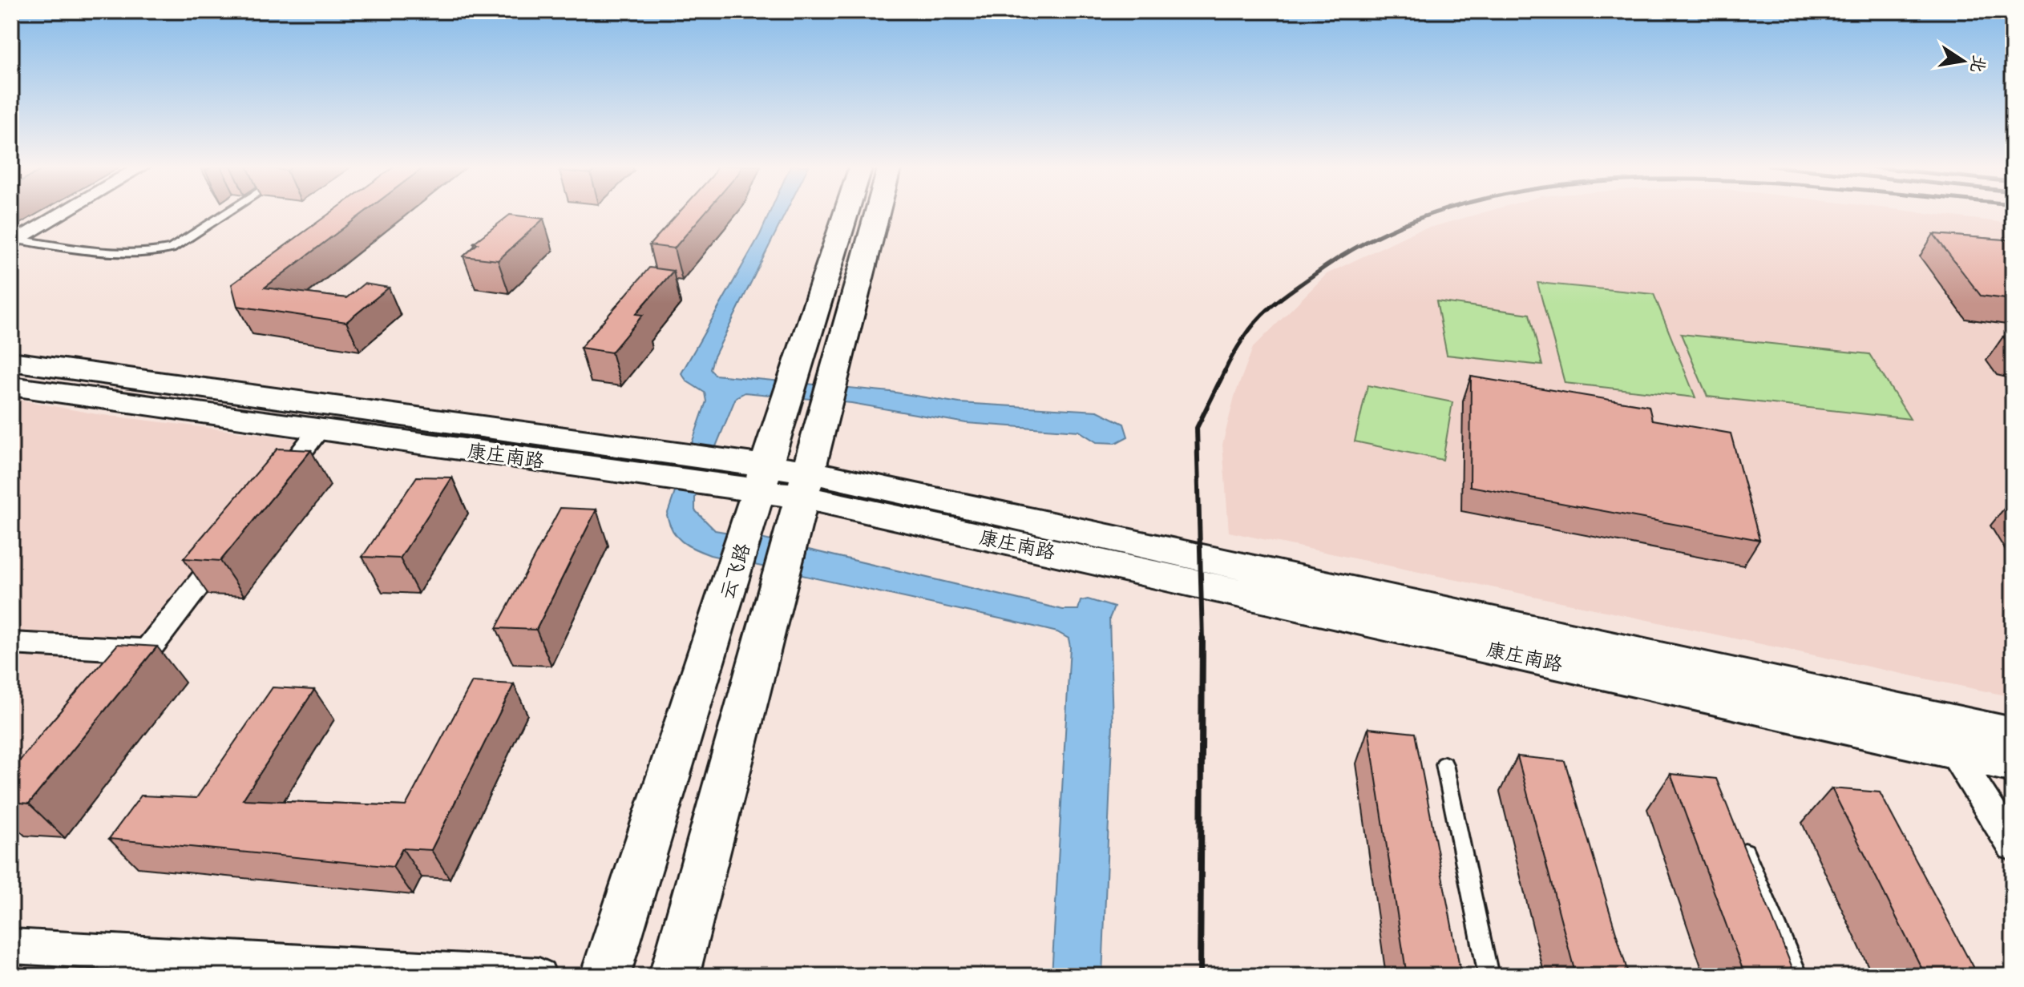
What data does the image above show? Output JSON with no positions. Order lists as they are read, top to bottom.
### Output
{
  "streets": {
    "main road": ["康庄南路", "云飞路"]
  },
  "crossings": [
    ["康庄南路", "云飞路"]
  ],
  "north": "right"
}
